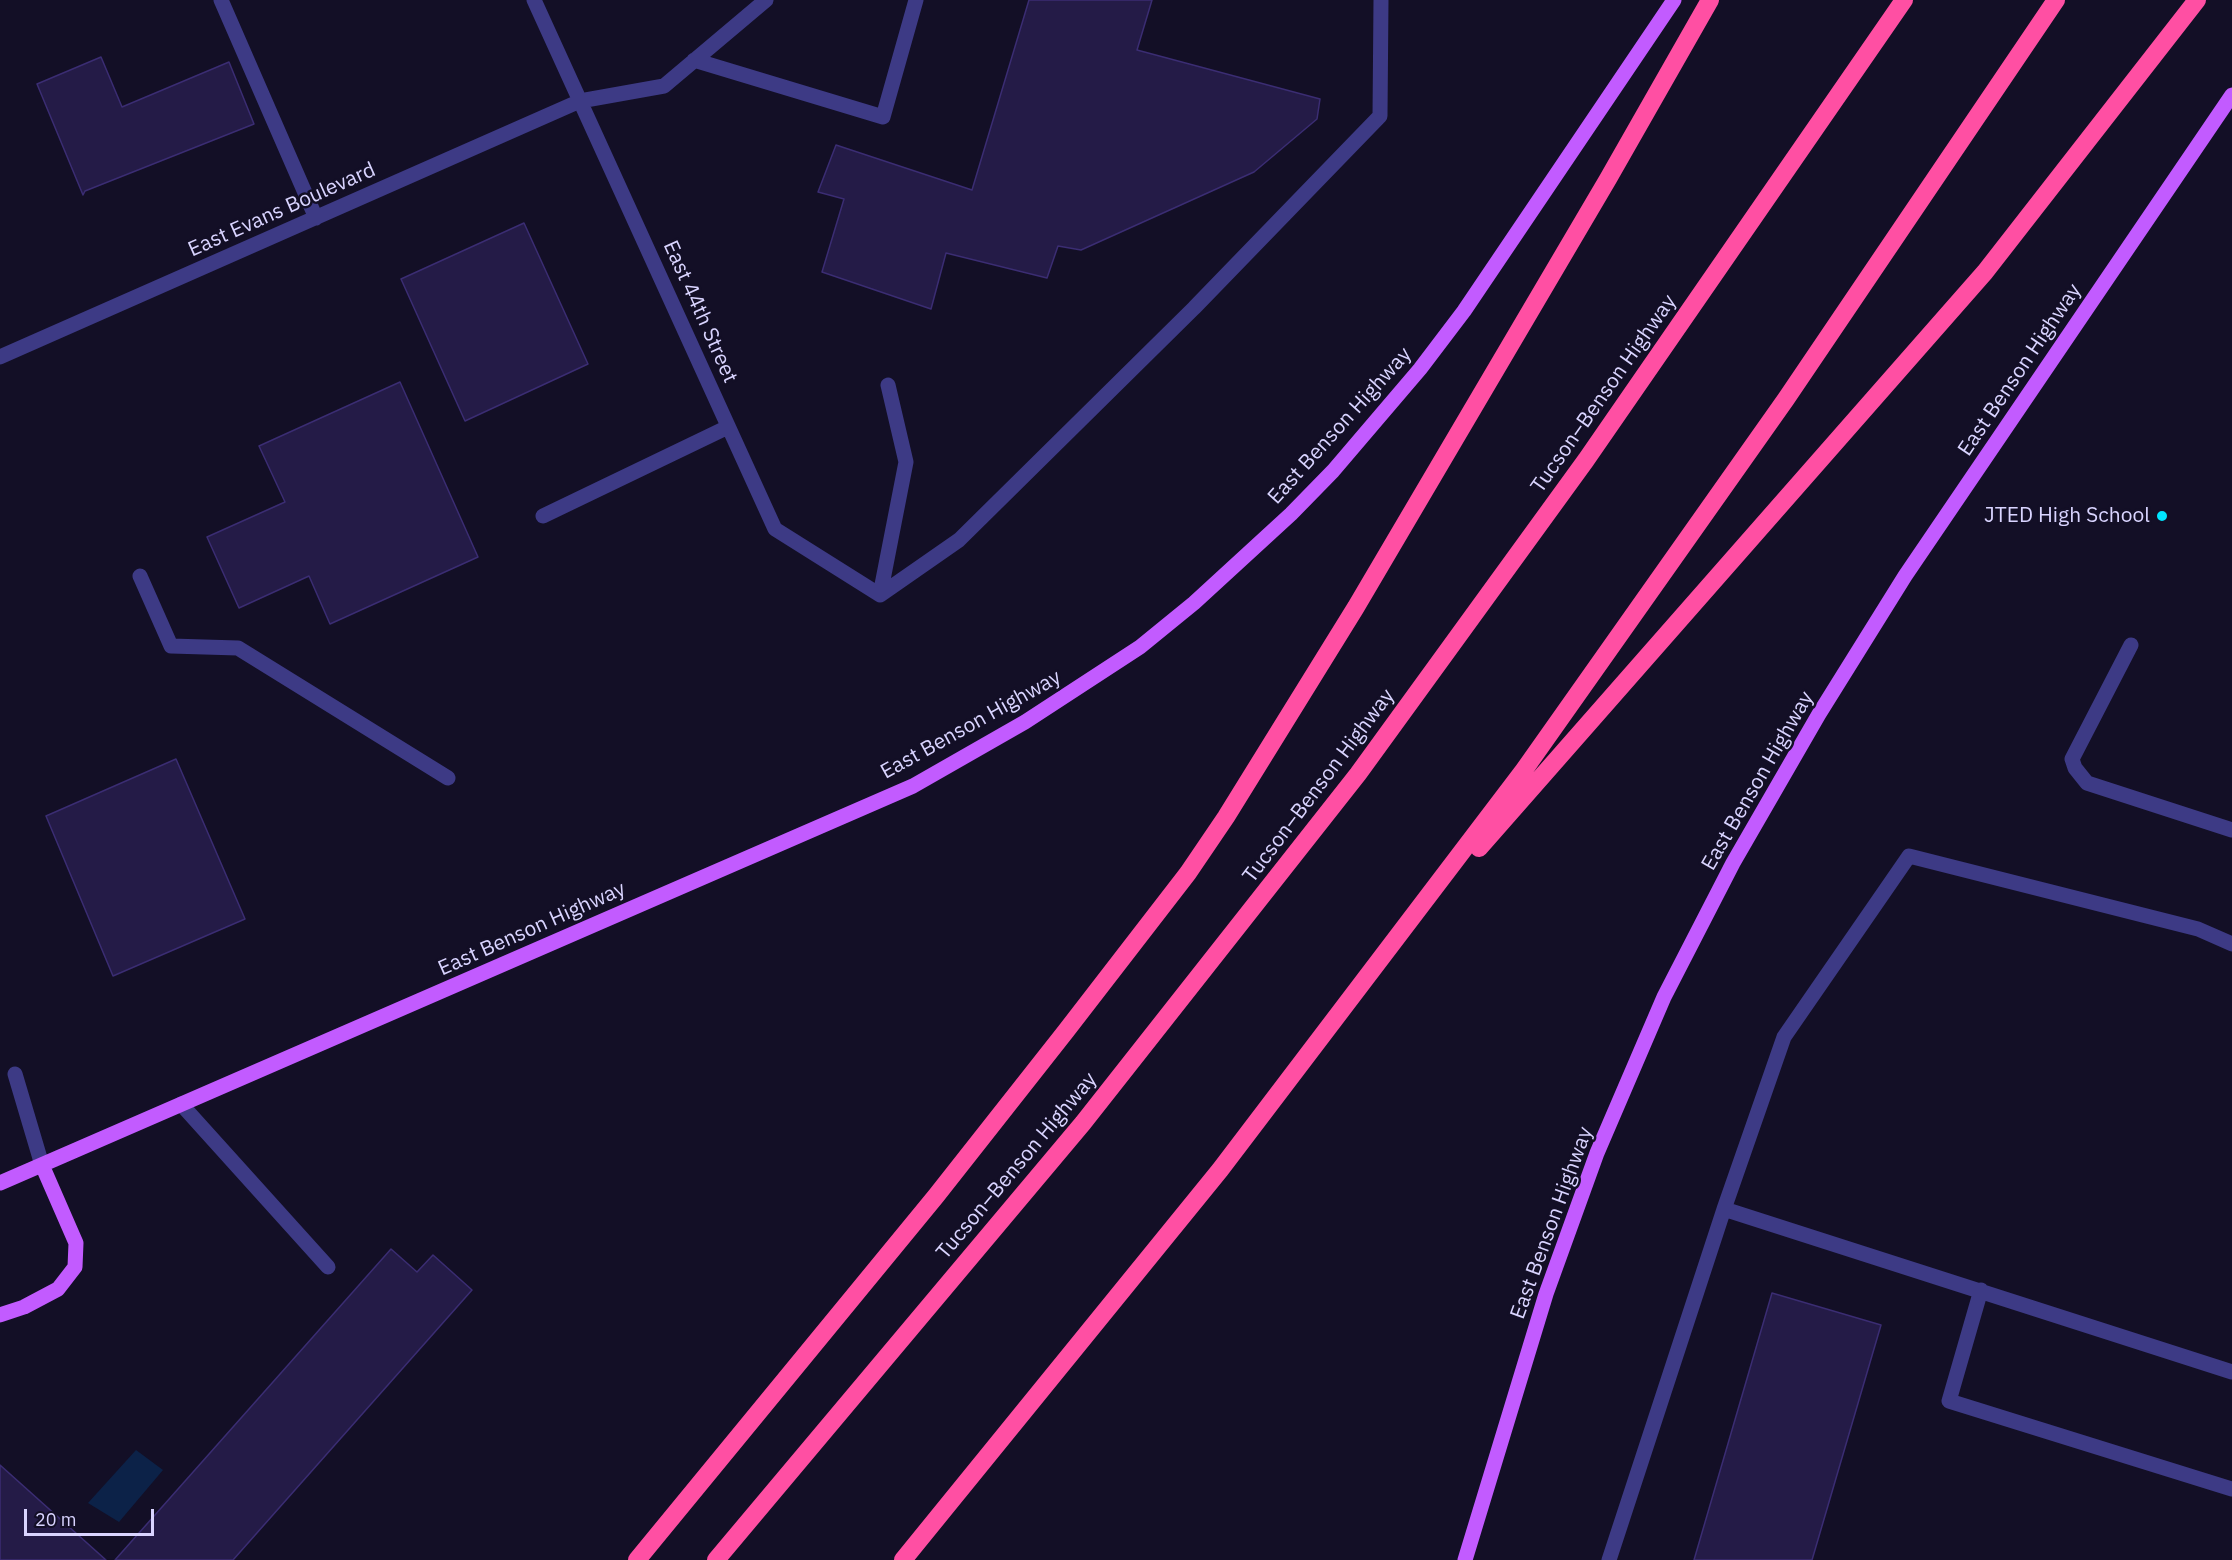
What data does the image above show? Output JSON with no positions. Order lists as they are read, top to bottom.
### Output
{
  "streets": {
    "highway": ["Tucson–Benson Highway"],
    "main road": ["East Benson Highway"],
    "street": ["East Evans Boulevard", "East 44th Street"]
  },
  "crossings": [
    ["East Evans Boulevard", "East 44th Street"]
  ],
  "places": ["JTED High School"],
  "scale_bar": "20 m"
}
